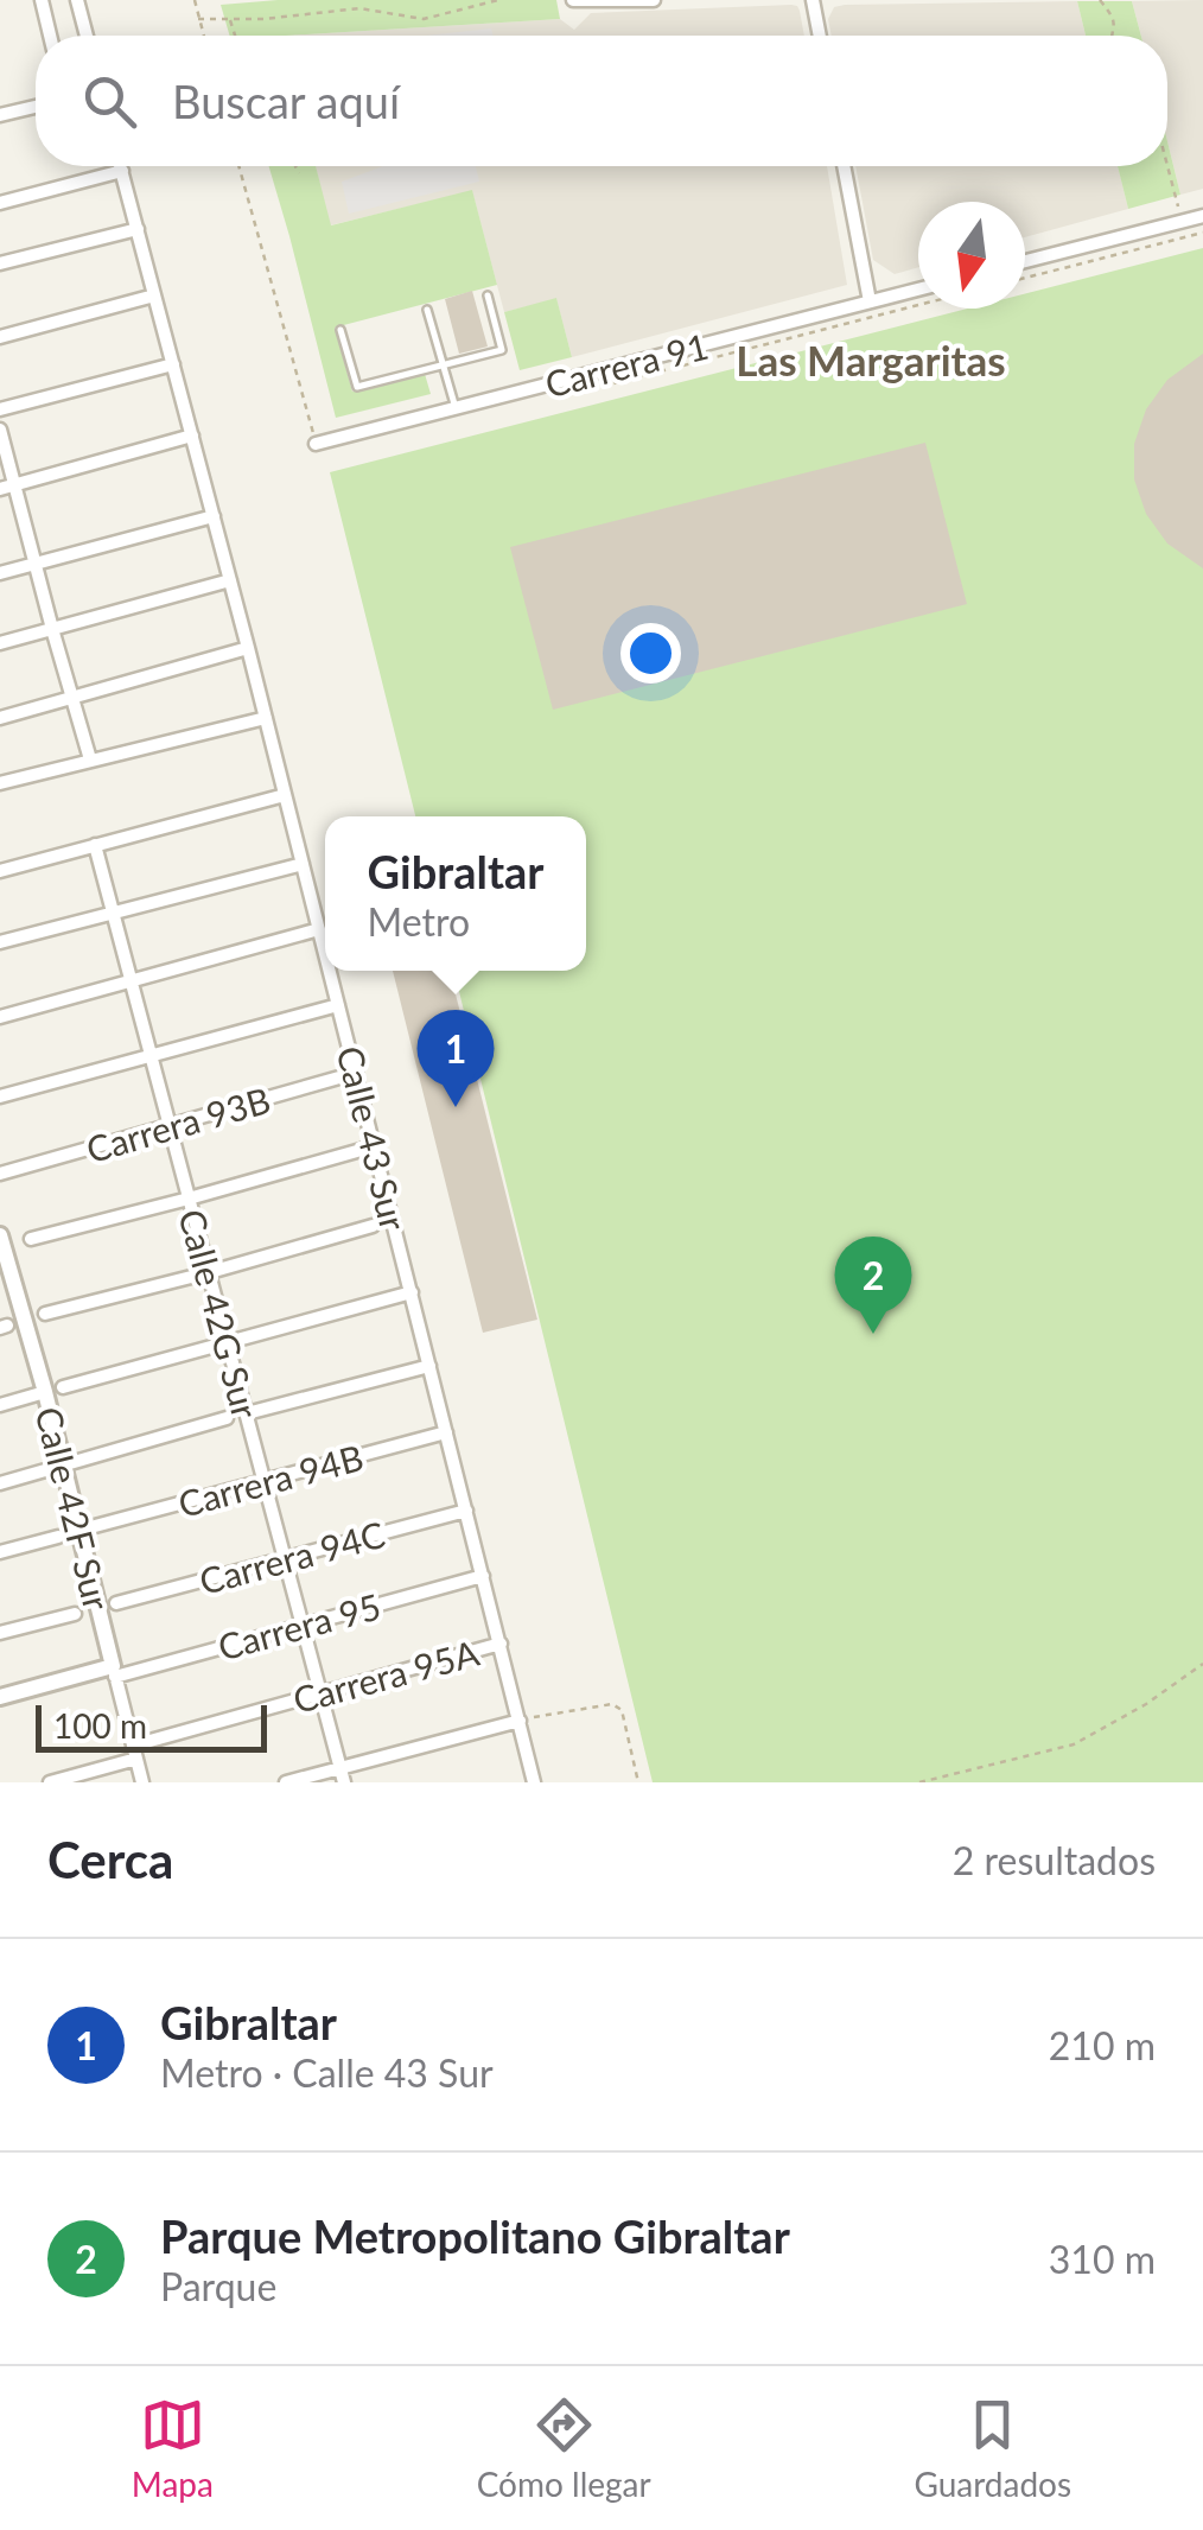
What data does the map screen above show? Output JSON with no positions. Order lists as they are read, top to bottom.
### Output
{
  "streets": {
    "street": [
      "Carrera 91",
      "Carrera 93B",
      "Calle 43 Sur",
      "Calle 42G Sur",
      "Carrera 94B",
      "Calle 42F Sur",
      "Carrera 94C",
      "Carrera 95",
      "Carrera 95A"
    ]
  },
  "crossings": [
    ["Carrera 93B", "Calle 43 Sur"],
    ["Carrera 93B", "Calle 42G Sur"],
    ["Calle 43 Sur", "Carrera 94B"],
    ["Calle 43 Sur", "Carrera 94C"],
    ["Calle 43 Sur", "Carrera 95"],
    ["Calle 43 Sur", "Carrera 95A"],
    ["Calle 42G Sur", "Carrera 94B"],
    ["Calle 42G Sur", "Carrera 94C"],
    ["Calle 42G Sur", "Carrera 95"],
    ["Calle 42G Sur", "Carrera 95A"],
    ["Calle 42F Sur", "Carrera 95"],
    ["Calle 42F Sur", "Carrera 95A"]
  ],
  "districts": ["Las Margaritas"],
  "scale_bar": "100 m",
  "north": "bottom",
  "page": {
    "search": "Buscar aquí",
    "popup": ["Gibraltar", "Metro"],
    "pins": ["1", "2"],
    "scale": "100 m",
    "heading": ["Cerca", "2 resultados"],
    "list": [
      {
        "mark": "1",
        "name": "Gibraltar",
        "note": "Metro · Calle 43 Sur",
        "value": "210 m"
      },
      {
        "mark": "2",
        "name": "Parque Metropolitano Gibraltar",
        "note": "Parque",
        "value": "310 m"
      }
    ],
    "nav": ["Mapa", "Cómo llegar", "Guardados"]
  }
}
